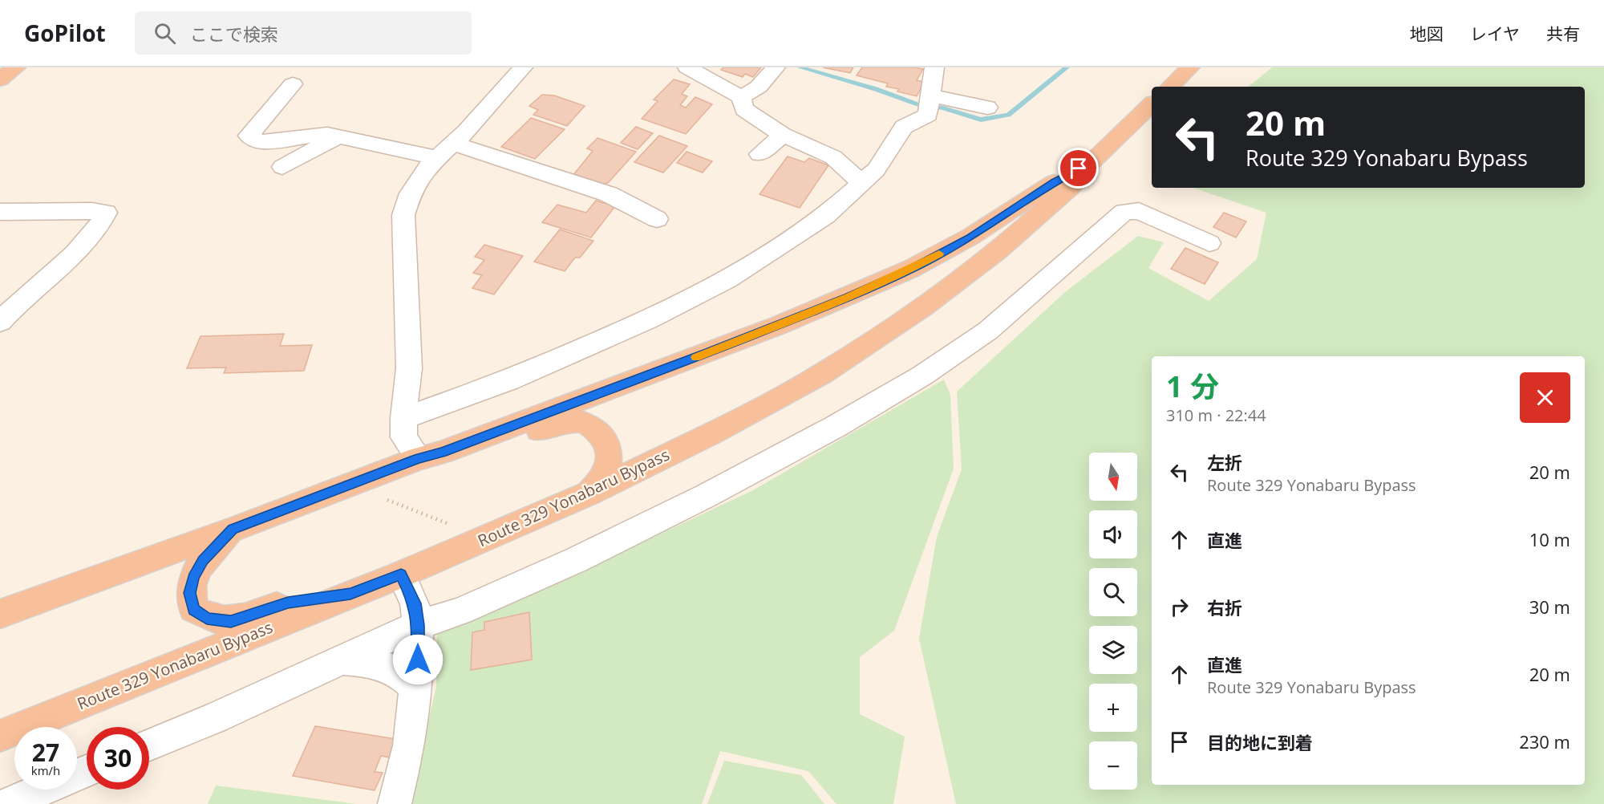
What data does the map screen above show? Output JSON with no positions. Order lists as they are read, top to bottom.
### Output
{
  "streets": {
    "highway": ["Route 329 Yonabaru Bypass"]
  },
  "north": "bottom",
  "page": {
    "header": "GoPilot",
    "search": "ここで検索",
    "nav": ["地図", "レイヤ", "共有"],
    "turn": ["20 m", "Route 329 Yonabaru Bypass"],
    "heading": ["1 分", "310 m · 22:44"],
    "list": [
      {
        "name": "左折",
        "note": "Route 329 Yonabaru Bypass",
        "value": "20 m"
      },
      {
        "name": "直進",
        "value": "10 m"
      },
      {
        "name": "右折",
        "value": "30 m"
      },
      {
        "name": "直進",
        "note": "Route 329 Yonabaru Bypass",
        "value": "20 m"
      },
      {
        "name": "目的地に到着",
        "value": "230 m"
      }
    ],
    "map_buttons": ["+", "−"],
    "speed": "27 km/h",
    "limit": "30"
  }
}
